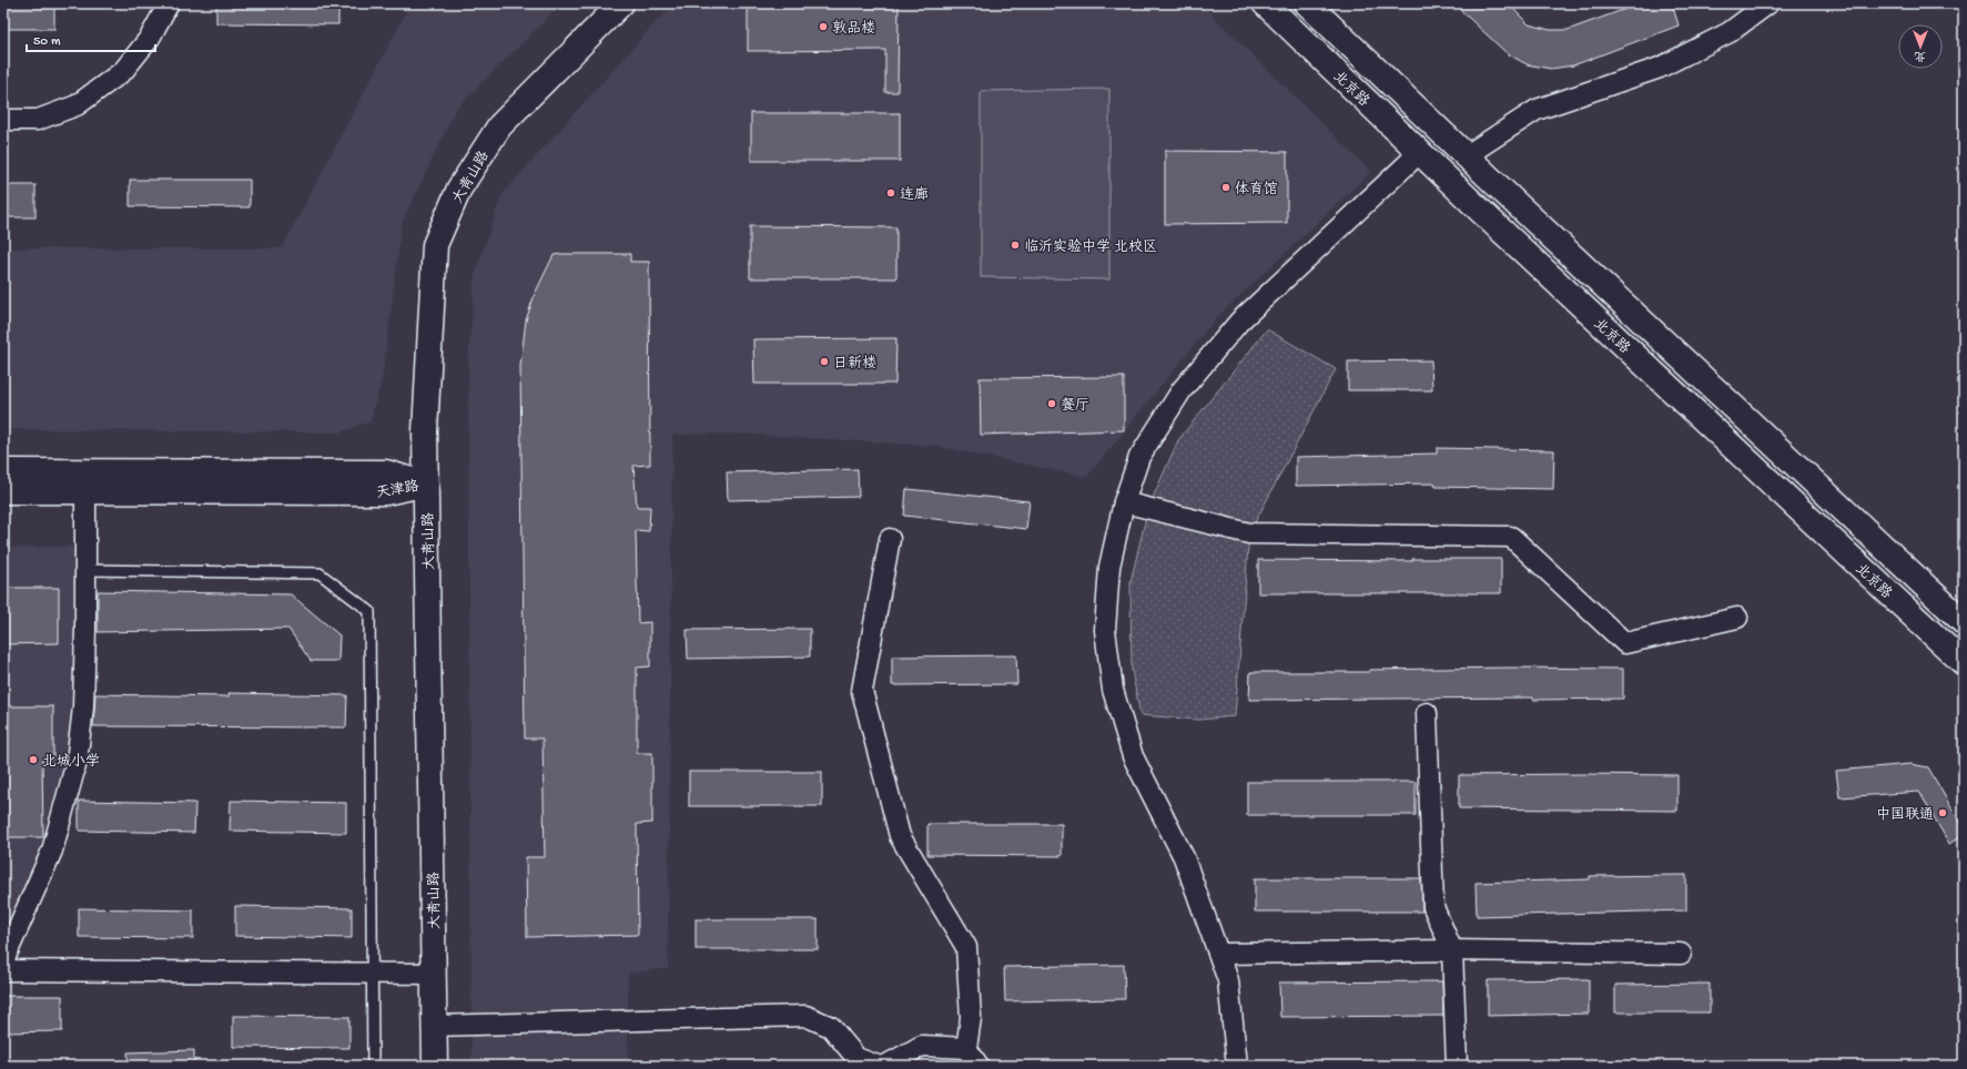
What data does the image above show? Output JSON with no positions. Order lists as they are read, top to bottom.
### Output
{
  "streets": {
    "main road": ["北京路", "大青山路", "天津路"]
  },
  "crossings": [
    ["大青山路", "天津路"]
  ],
  "places": [
    "敦品楼",
    "体育馆",
    "连廊",
    "临沂实验中学 北校区",
    "日新楼",
    "餐厅",
    "北城小学",
    "中国联通"
  ],
  "scale_bar": "50 m",
  "north": "bottom"
}
